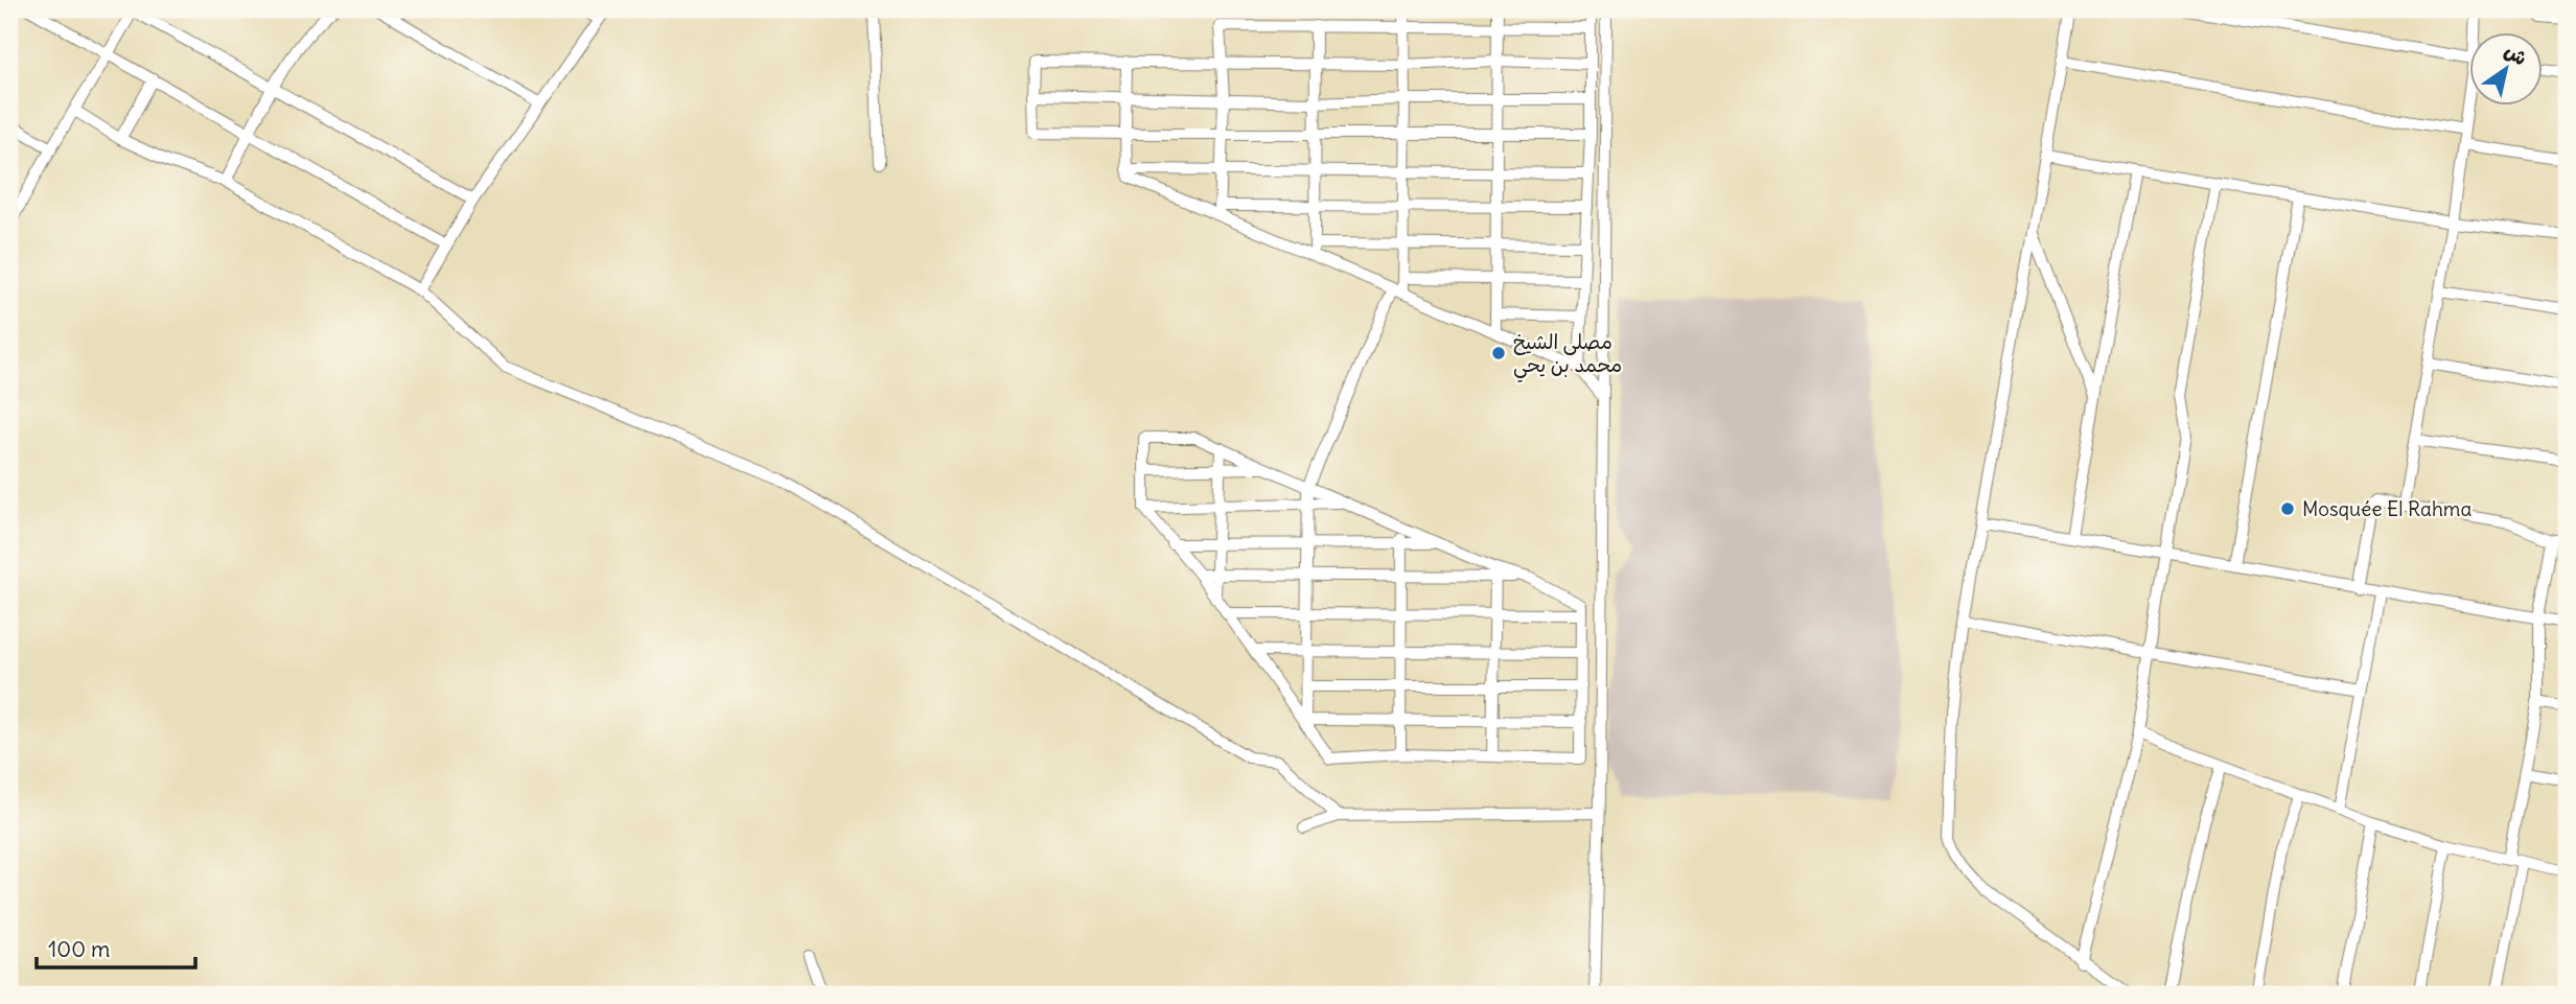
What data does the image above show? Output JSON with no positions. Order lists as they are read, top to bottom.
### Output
{
  "places": ["مصلى الشيخ محمد بن يحي", "Mosquée El Rahma"],
  "scale_bar": "100 m",
  "north": "top right"
}
